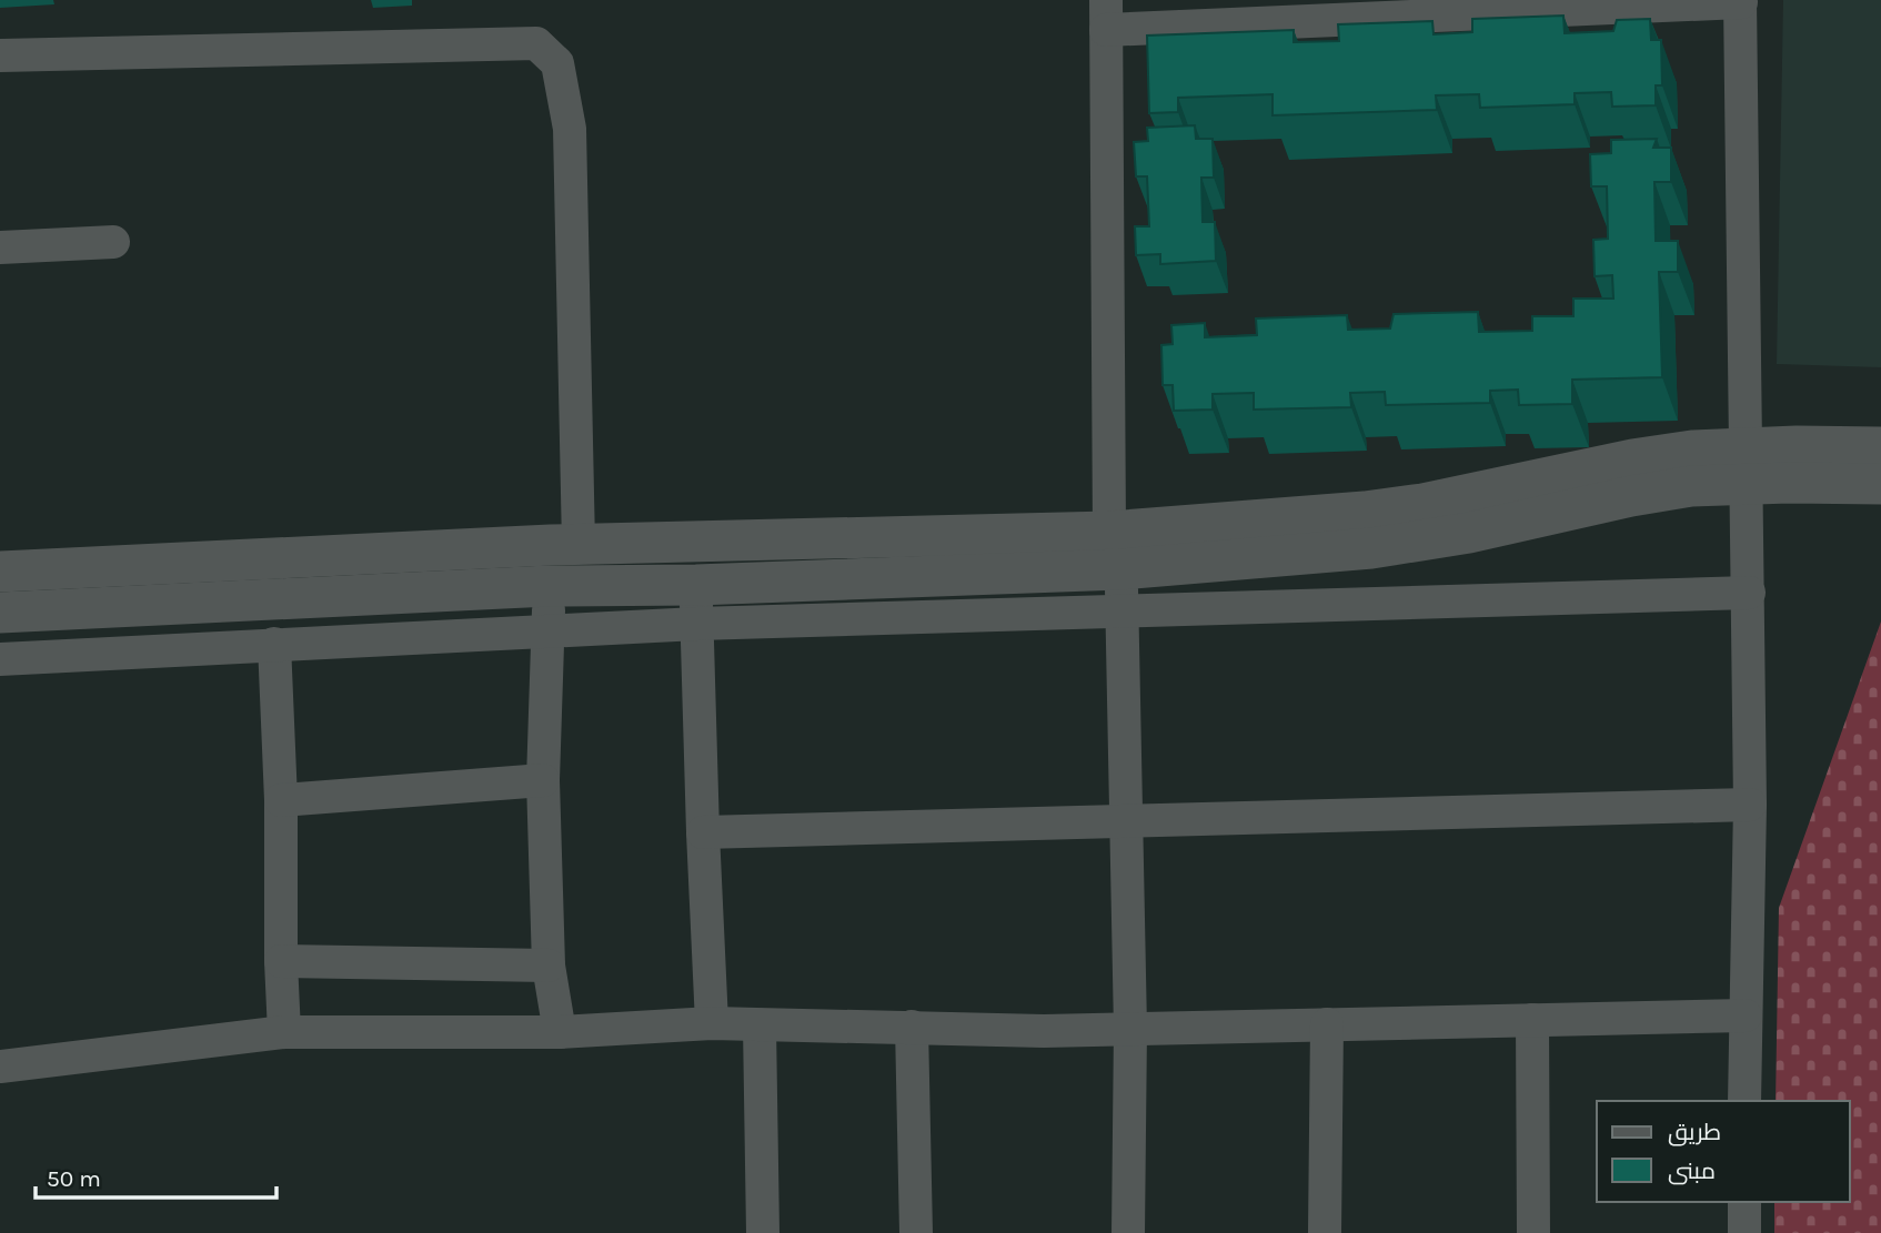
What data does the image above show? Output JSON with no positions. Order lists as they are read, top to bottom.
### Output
{
  "legend": ["طريق", "مبنى"],
  "scale_bar": "50 m"
}
